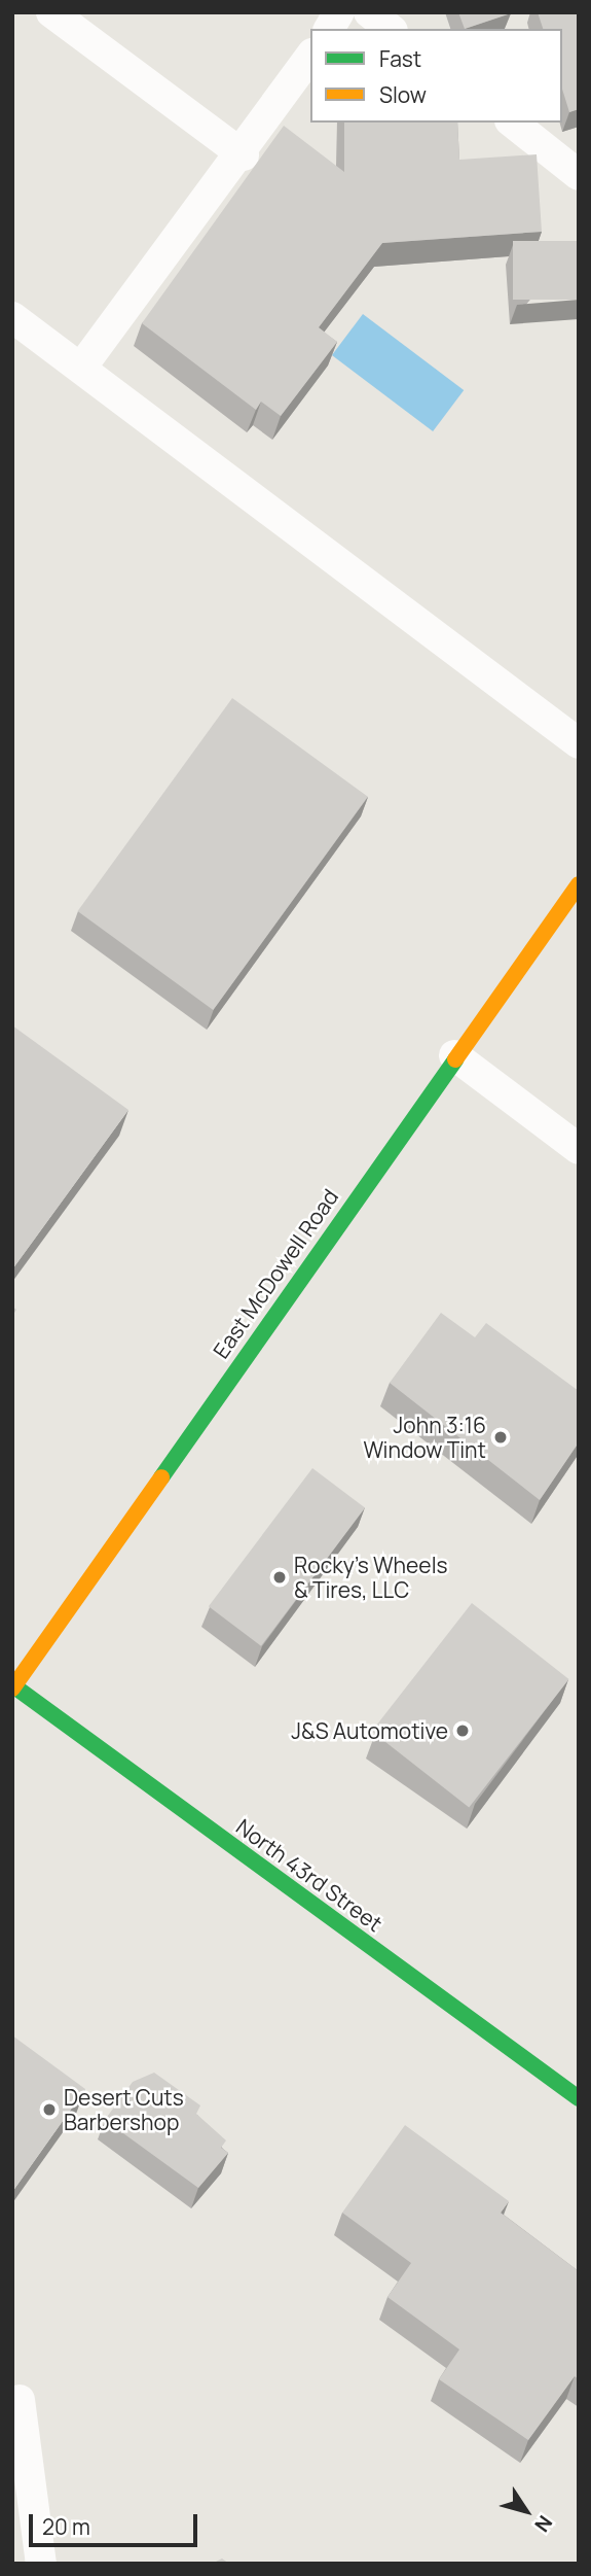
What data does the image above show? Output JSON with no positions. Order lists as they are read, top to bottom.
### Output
{
  "streets": {
    "main road": ["East McDowell Road", "North 43rd Street"]
  },
  "crossings": [
    ["East McDowell Road", "North 43rd Street"]
  ],
  "places": [
    "John 3:16 Window Tint",
    "Rocky's Wheels & Tires, LLC",
    "J&S Automotive",
    "Desert Cuts Barbershop"
  ],
  "legend": ["Fast", "Slow"],
  "scale_bar": "20 m",
  "north": "bottom right"
}
